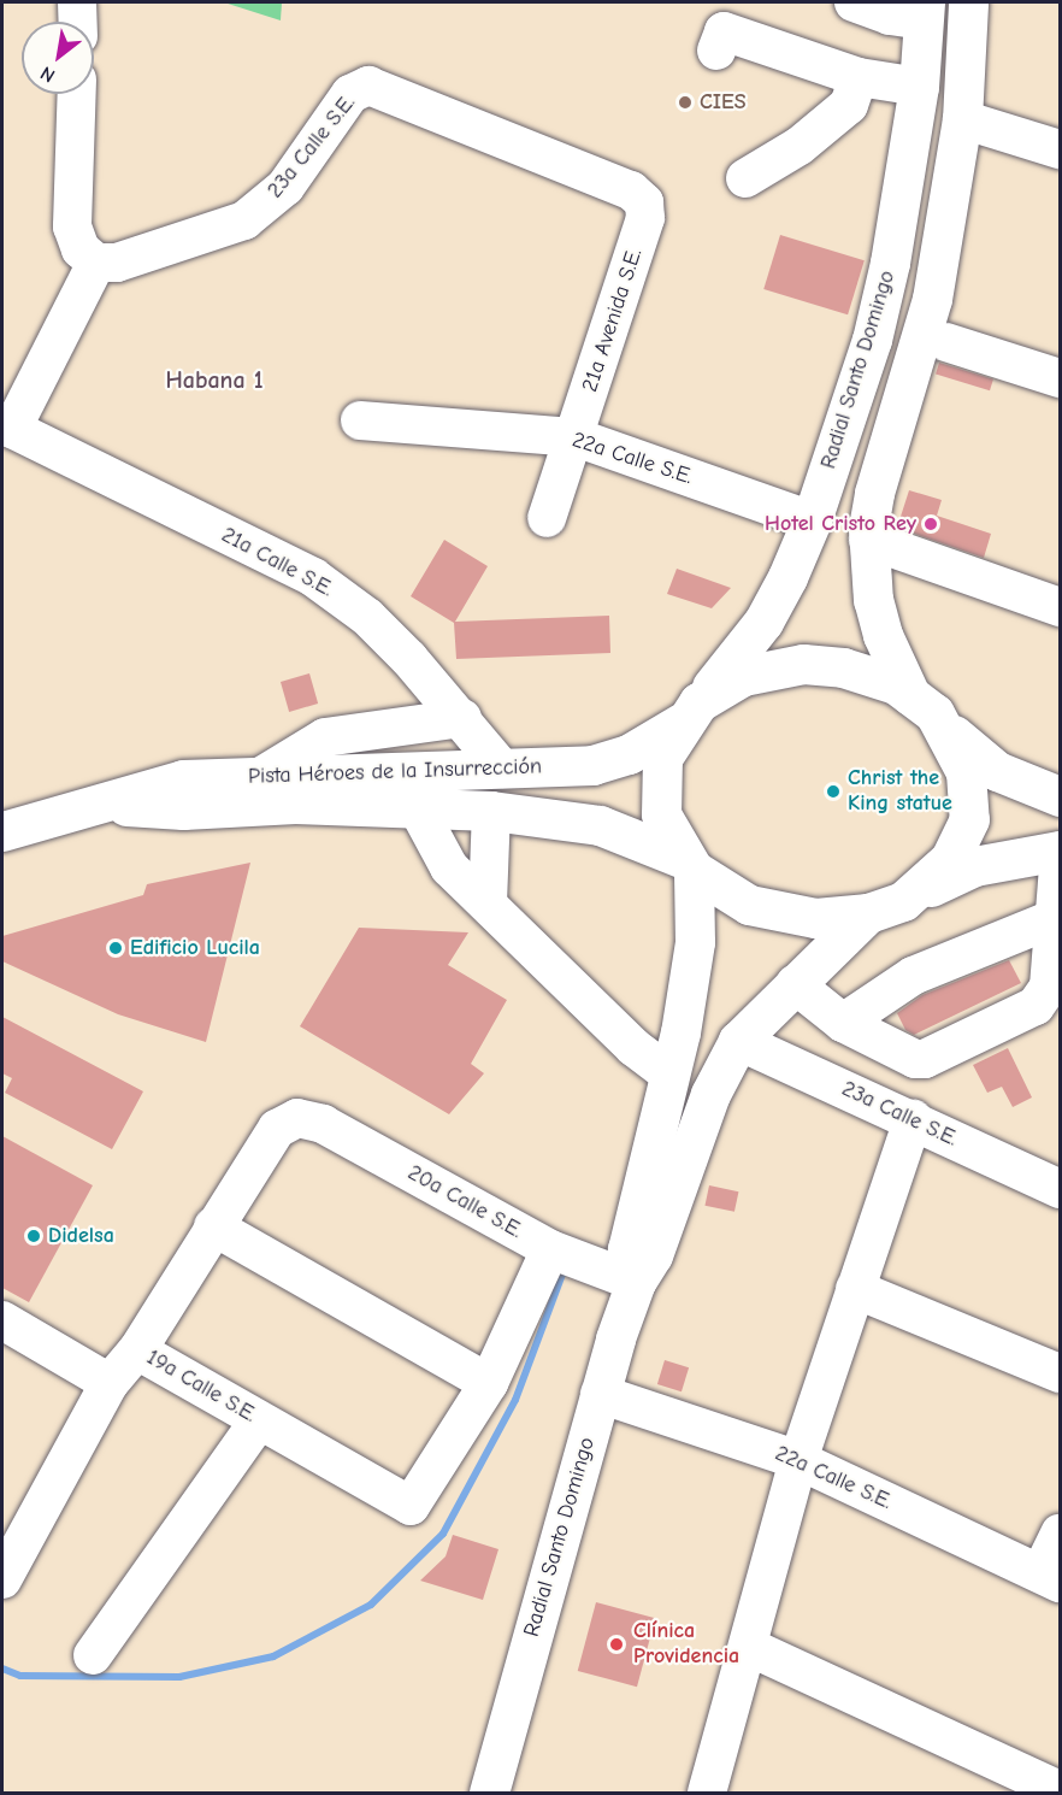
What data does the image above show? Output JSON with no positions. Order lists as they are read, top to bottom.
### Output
{
  "streets": {
    "main road": ["Radial Santo Domingo", "Pista Héroes de la Insurrección"],
    "street": [
      "23a Calle S.E.",
      "21a Avenida S.E.",
      "22a Calle S.E.",
      "21a Calle S.E.",
      "20a Calle S.E.",
      "19a Calle S.E."
    ]
  },
  "crossings": [
    ["23a Calle S.E.", "21a Avenida S.E."],
    ["23a Calle S.E.", "Radial Santo Domingo"],
    ["21a Avenida S.E.", "22a Calle S.E."],
    ["Radial Santo Domingo", "22a Calle S.E."],
    ["Radial Santo Domingo", "Pista Héroes de la Insurrección"],
    ["Radial Santo Domingo", "20a Calle S.E."],
    ["21a Calle S.E.", "Pista Héroes de la Insurrección"]
  ],
  "districts": ["Habana 1"],
  "places": [
    "CIES",
    "Hotel Cristo Rey",
    "Christ the King statue",
    "Edificio Lucila",
    "Didelsa",
    "Clínica Providencia"
  ],
  "north": "bottom left"
}
